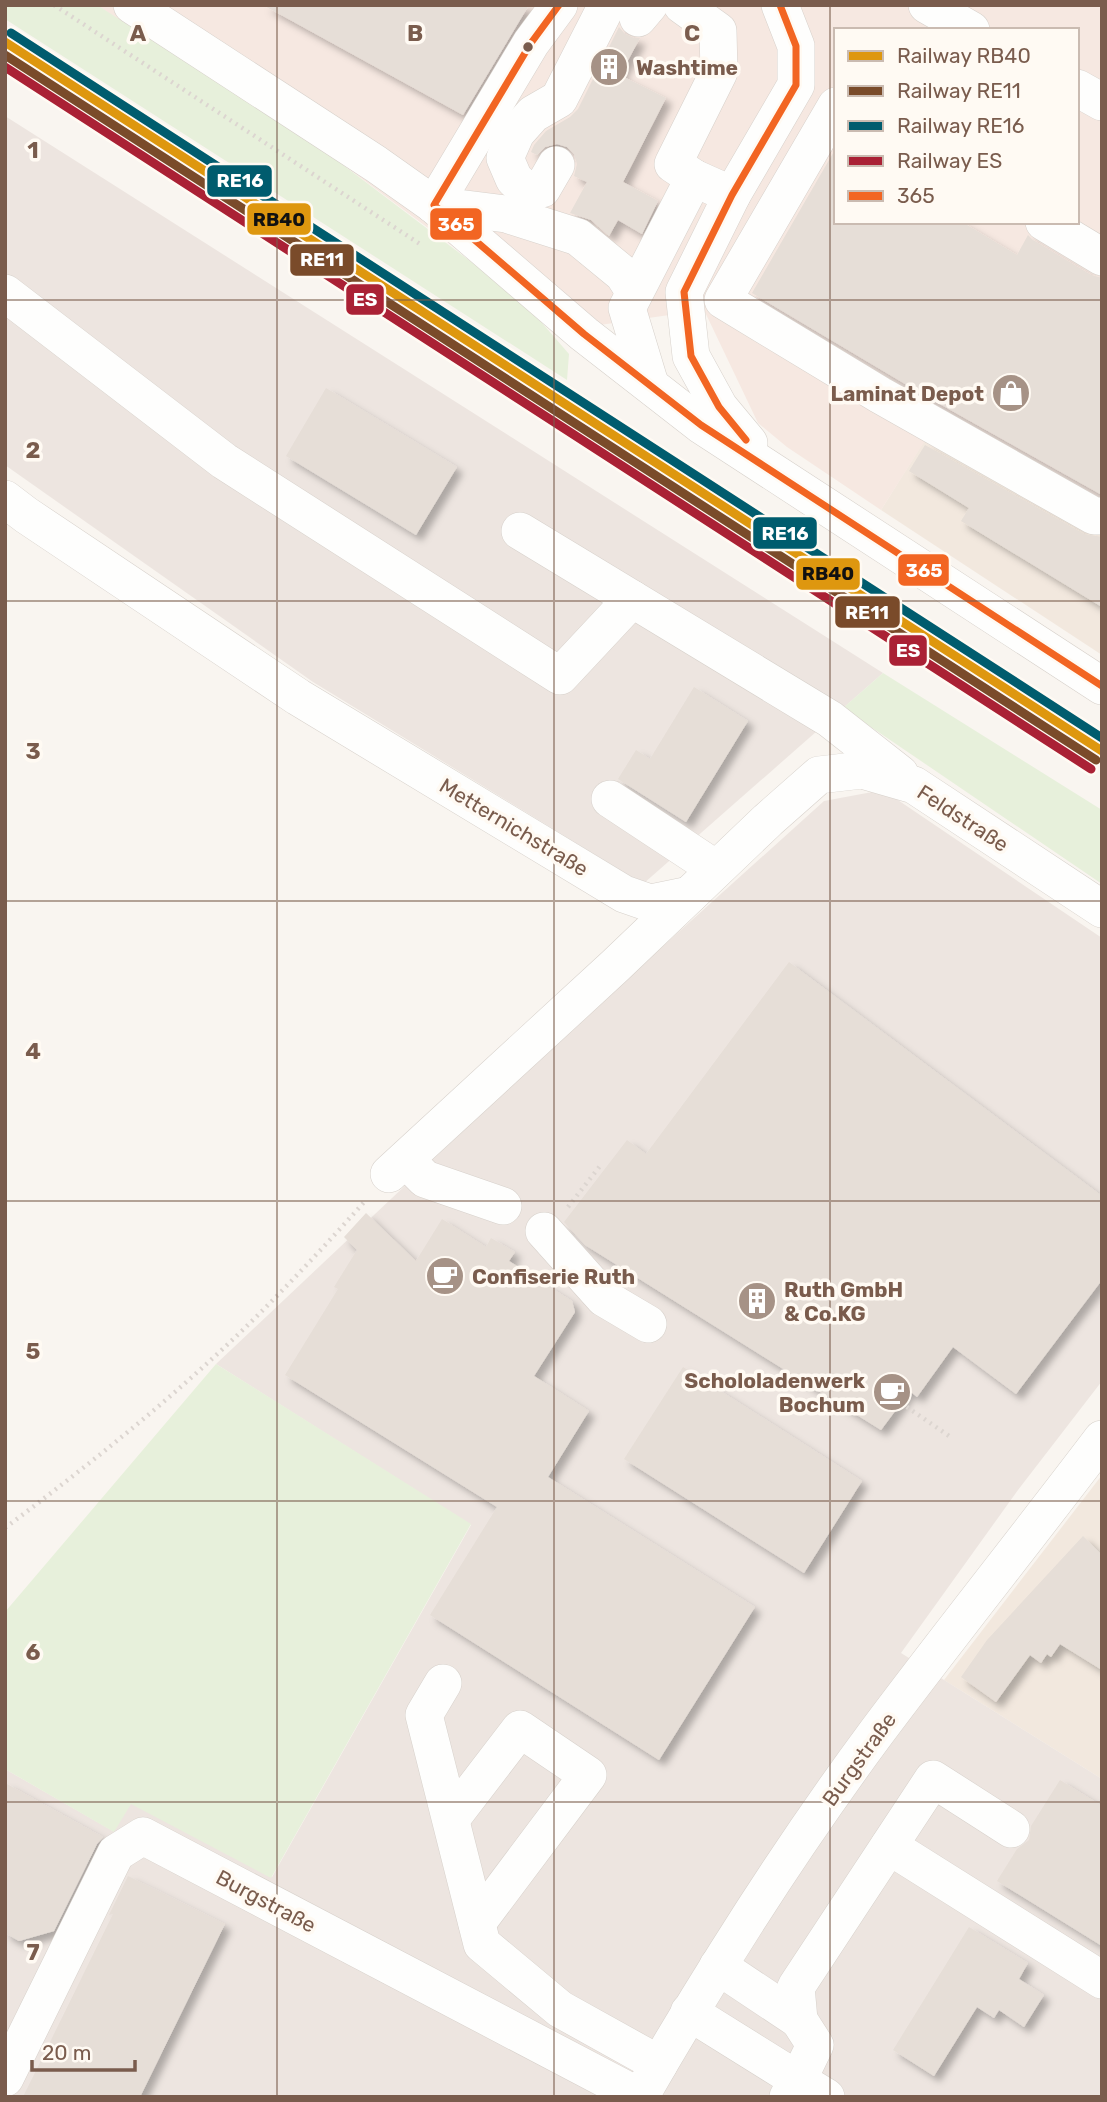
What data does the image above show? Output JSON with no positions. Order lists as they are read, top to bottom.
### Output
{
  "streets": {
    "street": ["Feldstraße", "Metternichstraße", "Burgstraße"]
  },
  "crossings": [
    ["Feldstraße", "Metternichstraße"]
  ],
  "places": {
    "building": ["Washtime", "Ruth GmbH & Co.KG"],
    "shop": ["Laminat Depot"],
    "cafe": ["Confiserie Ruth", "Schololadenwerk Bochum"]
  },
  "lines": [
    "transit line 365",
    "rail line RE16",
    "rail line RB40",
    "rail line RE11",
    "rail line ES"
  ],
  "legend": [
    "Railway RB40",
    "Railway RE11",
    "Railway RE16",
    "Railway ES",
    "365"
  ],
  "scale_bar": "20 m",
  "grid": {
    "columns": ["A", "B", "C"],
    "rows": [
      "1",
      "2",
      "3",
      "4",
      "5",
      "6",
      "7"
    ]
  }
}
